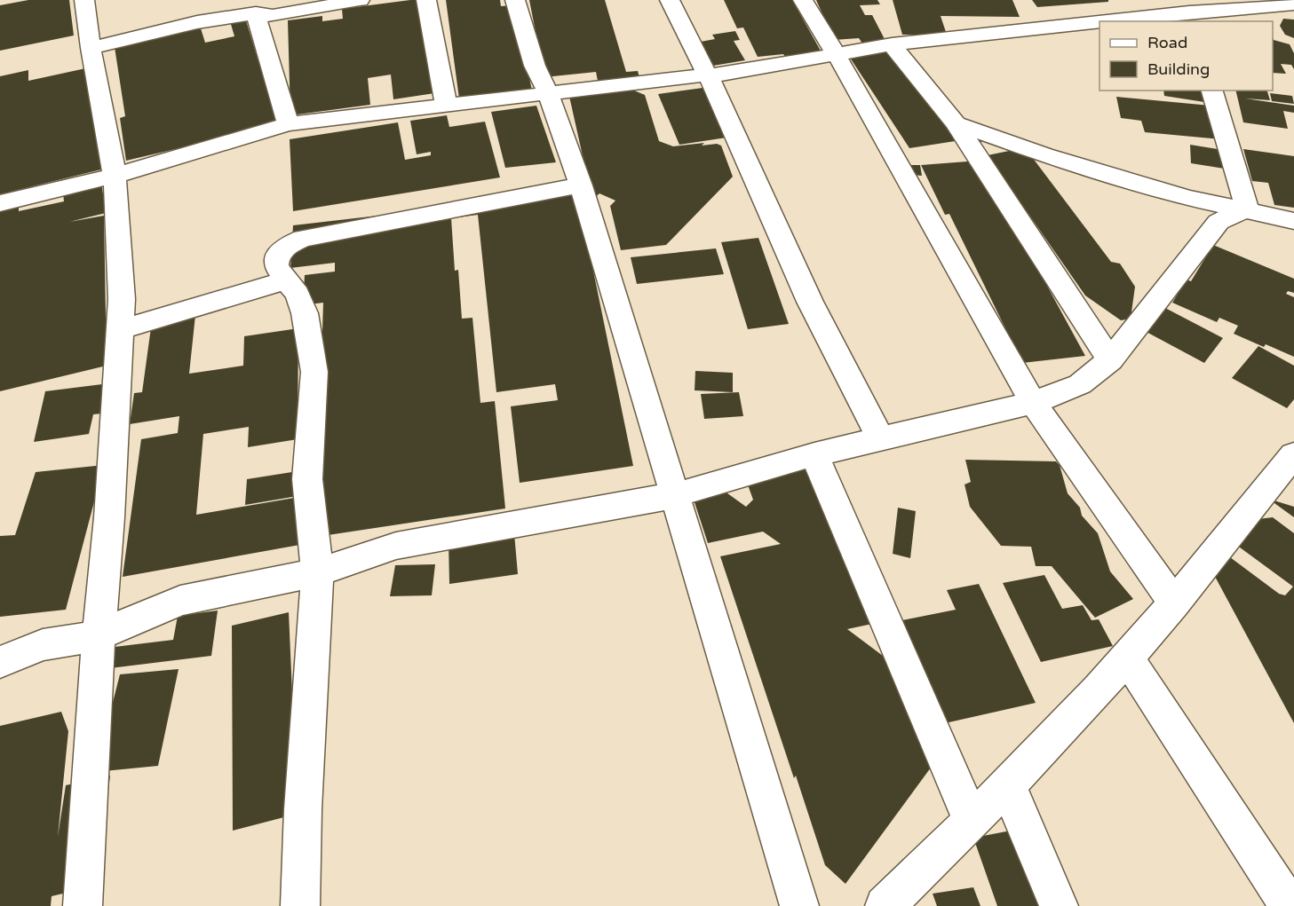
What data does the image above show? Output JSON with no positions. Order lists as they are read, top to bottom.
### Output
{
  "legend": ["Road", "Building"]
}
